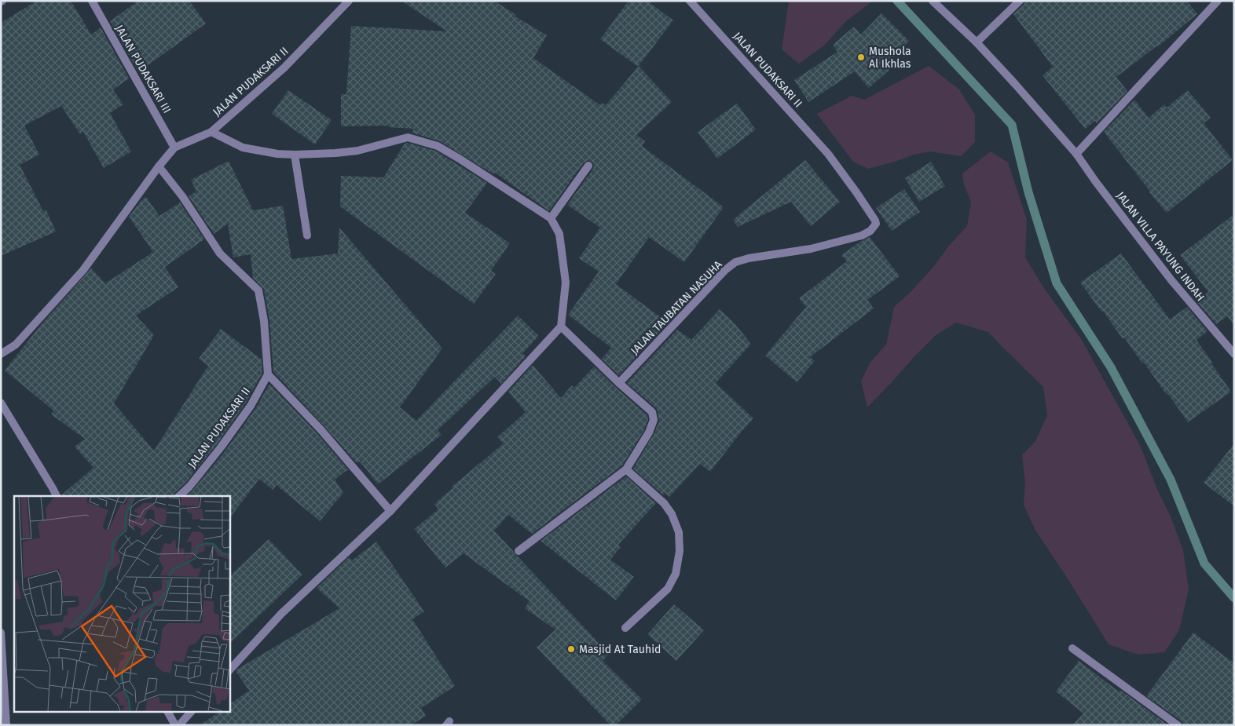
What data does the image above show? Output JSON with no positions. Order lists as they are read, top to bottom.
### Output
{
  "streets": {
    "street": [
      "JALAN PUDAKSARI III",
      "JALAN PUDAKSARI II",
      "JALAN VILLA PAYUNG INDAH",
      "JALAN TAUBATAN NASUHA"
    ]
  },
  "crossings": [
    ["JALAN PUDAKSARI III", "JALAN PUDAKSARI II"],
    ["JALAN PUDAKSARI II", "JALAN TAUBATAN NASUHA"]
  ],
  "places": ["Mushola Al Ikhlas", "Masjid At Tauhid"]
}
